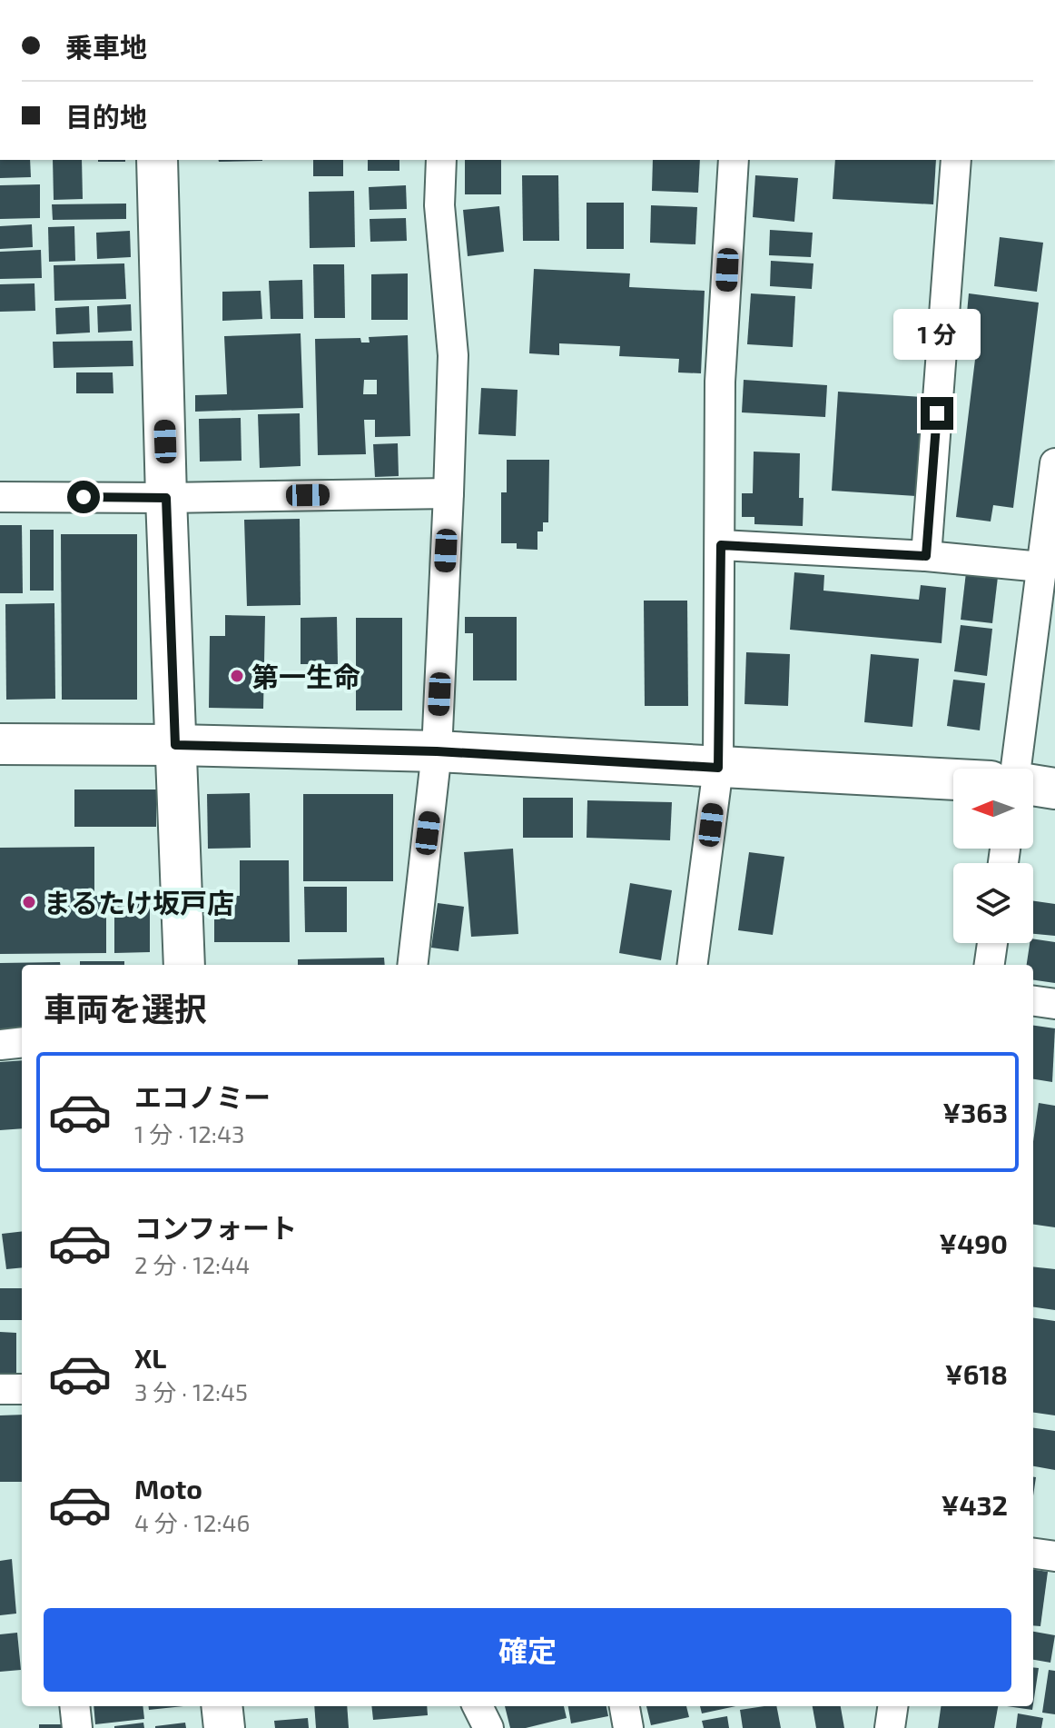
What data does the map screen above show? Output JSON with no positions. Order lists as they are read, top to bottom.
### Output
{
  "places": ["第一生命", "まるたけ坂戸店"],
  "north": "left",
  "page": {
    "banner": ["乗車地", "目的地"],
    "bubble": "1 分",
    "heading": "車両を選択",
    "list": [
      {
        "name": "エコノミー",
        "note": "1 分 · 12:43",
        "value": "¥363"
      },
      {
        "name": "コンフォート",
        "note": "2 分 · 12:44",
        "value": "¥490"
      },
      {
        "name": "XL",
        "note": "3 分 · 12:45",
        "value": "¥618"
      },
      {
        "name": "Moto",
        "note": "4 分 · 12:46",
        "value": "¥432"
      }
    ],
    "buttons": "確定"
  }
}
